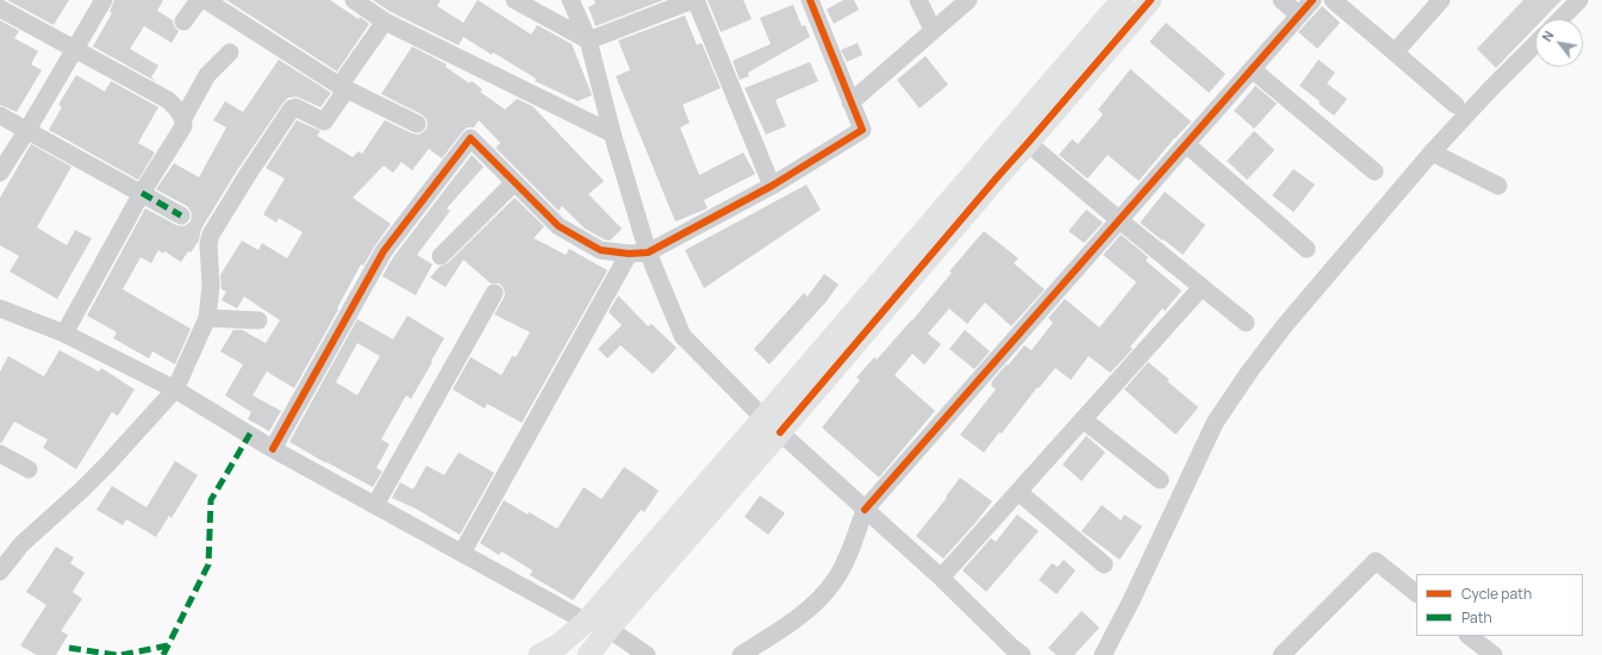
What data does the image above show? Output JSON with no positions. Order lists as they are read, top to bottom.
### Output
{
  "legend": ["Cycle path", "Path"],
  "north": "top left"
}
